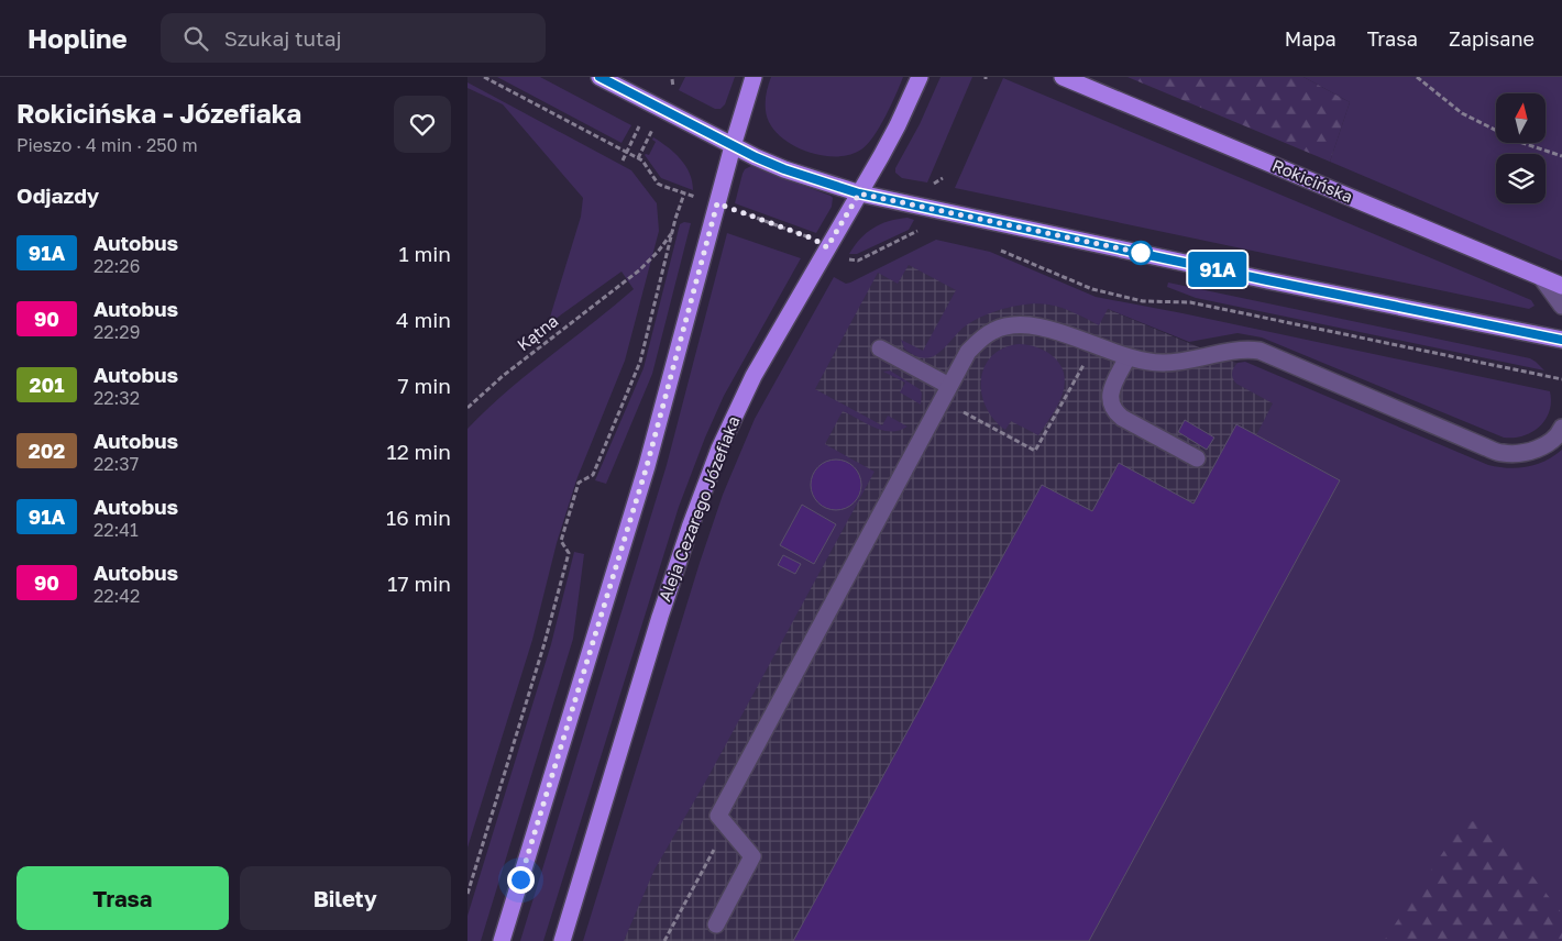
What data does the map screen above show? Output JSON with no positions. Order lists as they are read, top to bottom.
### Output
{
  "streets": {
    "main road": ["Rokicińska", "Aleja Cezarego Józefiaka"],
    "path": ["Kątna"]
  },
  "lines": ["bus line 91A"],
  "north": "top",
  "page": {
    "header": "Hopline",
    "search": "Szukaj tutaj",
    "nav": ["Mapa", "Trasa", "Zapisane"],
    "heading": [
      ["Rokicińska - Józefiaka", "Pieszo · 4 min · 250 m"],
      "Odjazdy"
    ],
    "on_map": "91A",
    "list": [
      {
        "mark": "91A",
        "name": "Autobus",
        "note": "22:26",
        "value": "1 min"
      },
      {
        "mark": "90",
        "name": "Autobus",
        "note": "22:29",
        "value": "4 min"
      },
      {
        "mark": "201",
        "name": "Autobus",
        "note": "22:32",
        "value": "7 min"
      },
      {
        "mark": "202",
        "name": "Autobus",
        "note": "22:37",
        "value": "12 min"
      },
      {
        "mark": "91A",
        "name": "Autobus",
        "note": "22:41",
        "value": "16 min"
      },
      {
        "mark": "90",
        "name": "Autobus",
        "note": "22:42",
        "value": "17 min"
      }
    ],
    "buttons": ["Trasa", "Bilety"]
  }
}
